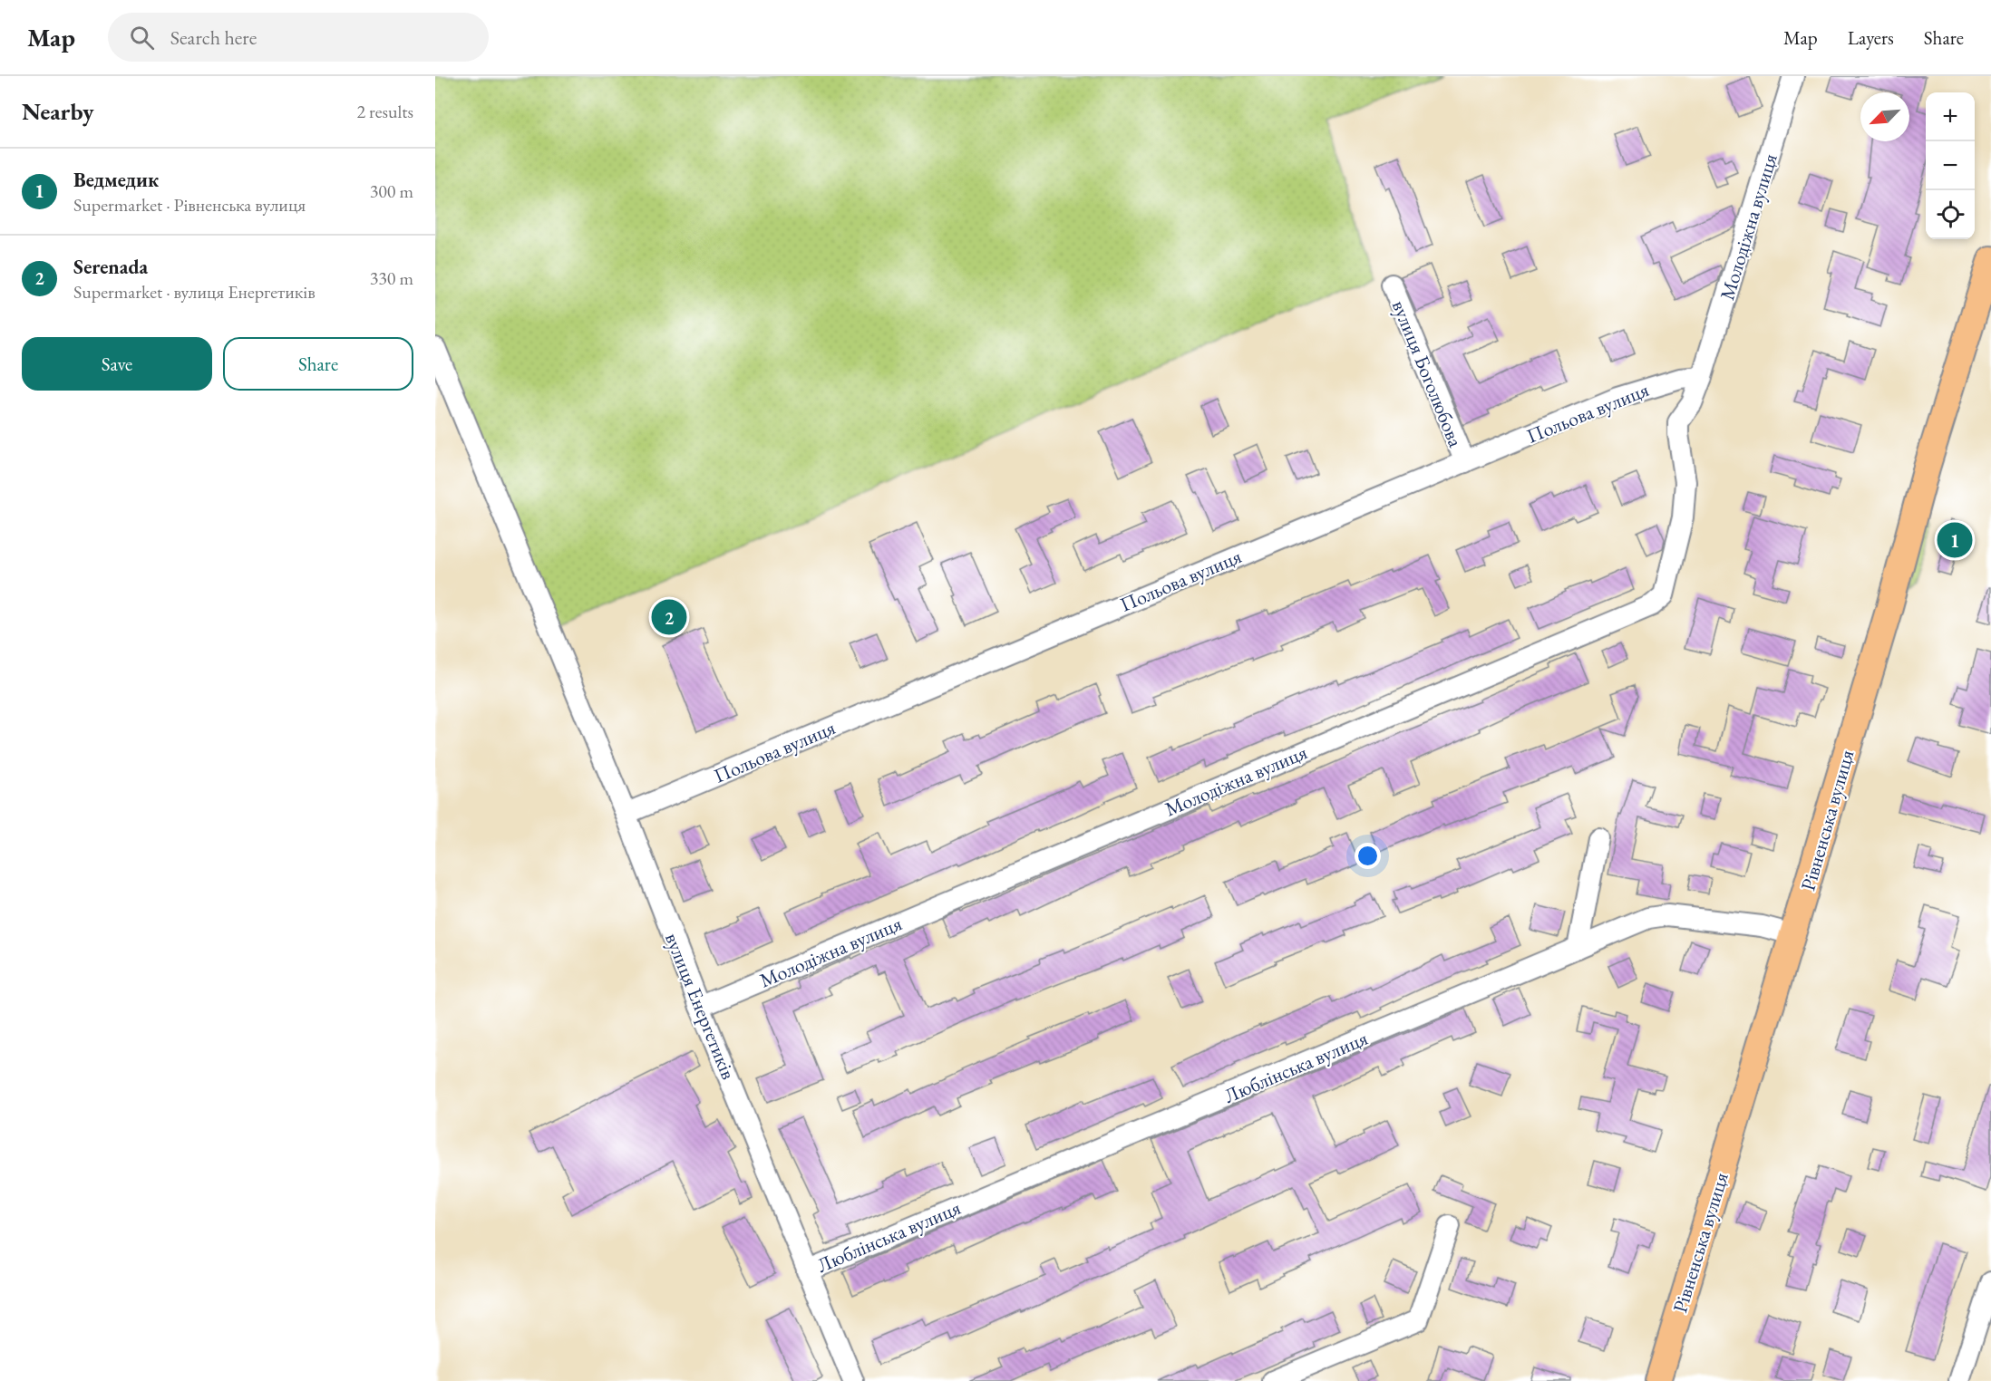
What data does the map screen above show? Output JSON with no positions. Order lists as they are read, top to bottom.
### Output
{
  "streets": {
    "main road": ["Рівненська вулиця"],
    "street": [
      "Молодіжна вулиця",
      "вулиця Боголюбова",
      "Польова вулиця",
      "вулиця Енергетиків",
      "Люблінська вулиця"
    ]
  },
  "crossings": [
    ["Молодіжна вулиця", "Польова вулиця"],
    ["Молодіжна вулиця", "вулиця Енергетиків"],
    ["вулиця Боголюбова", "Польова вулиця"],
    ["Польова вулиця", "вулиця Енергетиків"],
    ["Рівненська вулиця", "Люблінська вулиця"],
    ["вулиця Енергетиків", "Люблінська вулиця"]
  ],
  "north": "bottom left",
  "page": {
    "header": "Map",
    "search": "Search here",
    "nav": ["Map", "Layers", "Share"],
    "heading": ["Nearby", "2 results"],
    "map_buttons": ["+", "−"],
    "list": [
      {
        "mark": "1",
        "name": "Ведмедик",
        "note": "Supermarket · Рівненська вулиця",
        "value": "300 m"
      },
      {
        "mark": "2",
        "name": "Serenada",
        "note": "Supermarket · вулиця Енергетиків",
        "value": "330 m"
      }
    ],
    "buttons": ["Save", "Share"],
    "pins": ["1", "2"]
  }
}
